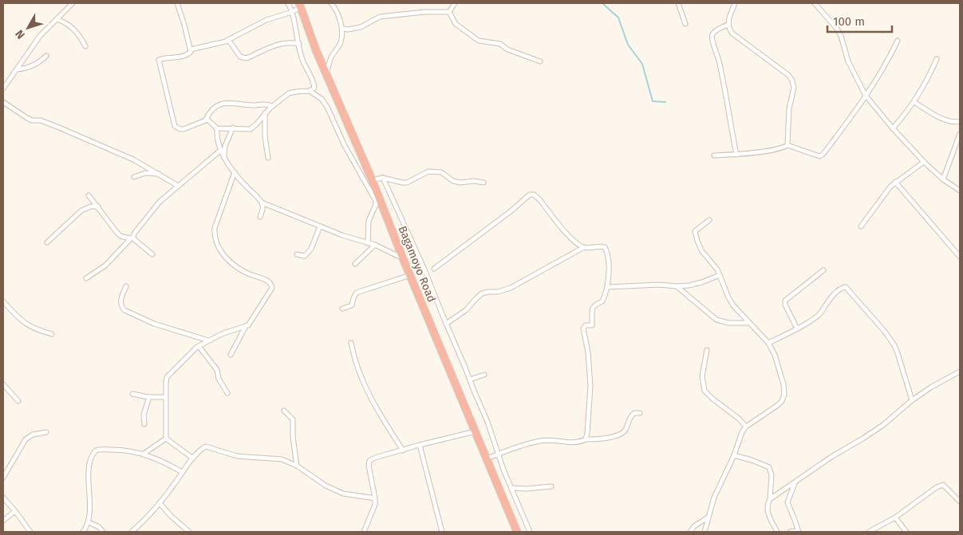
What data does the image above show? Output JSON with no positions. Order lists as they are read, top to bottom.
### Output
{
  "streets": {
    "highway": ["Bagamoyo Road"]
  },
  "scale_bar": "100 m",
  "north": "bottom left"
}
